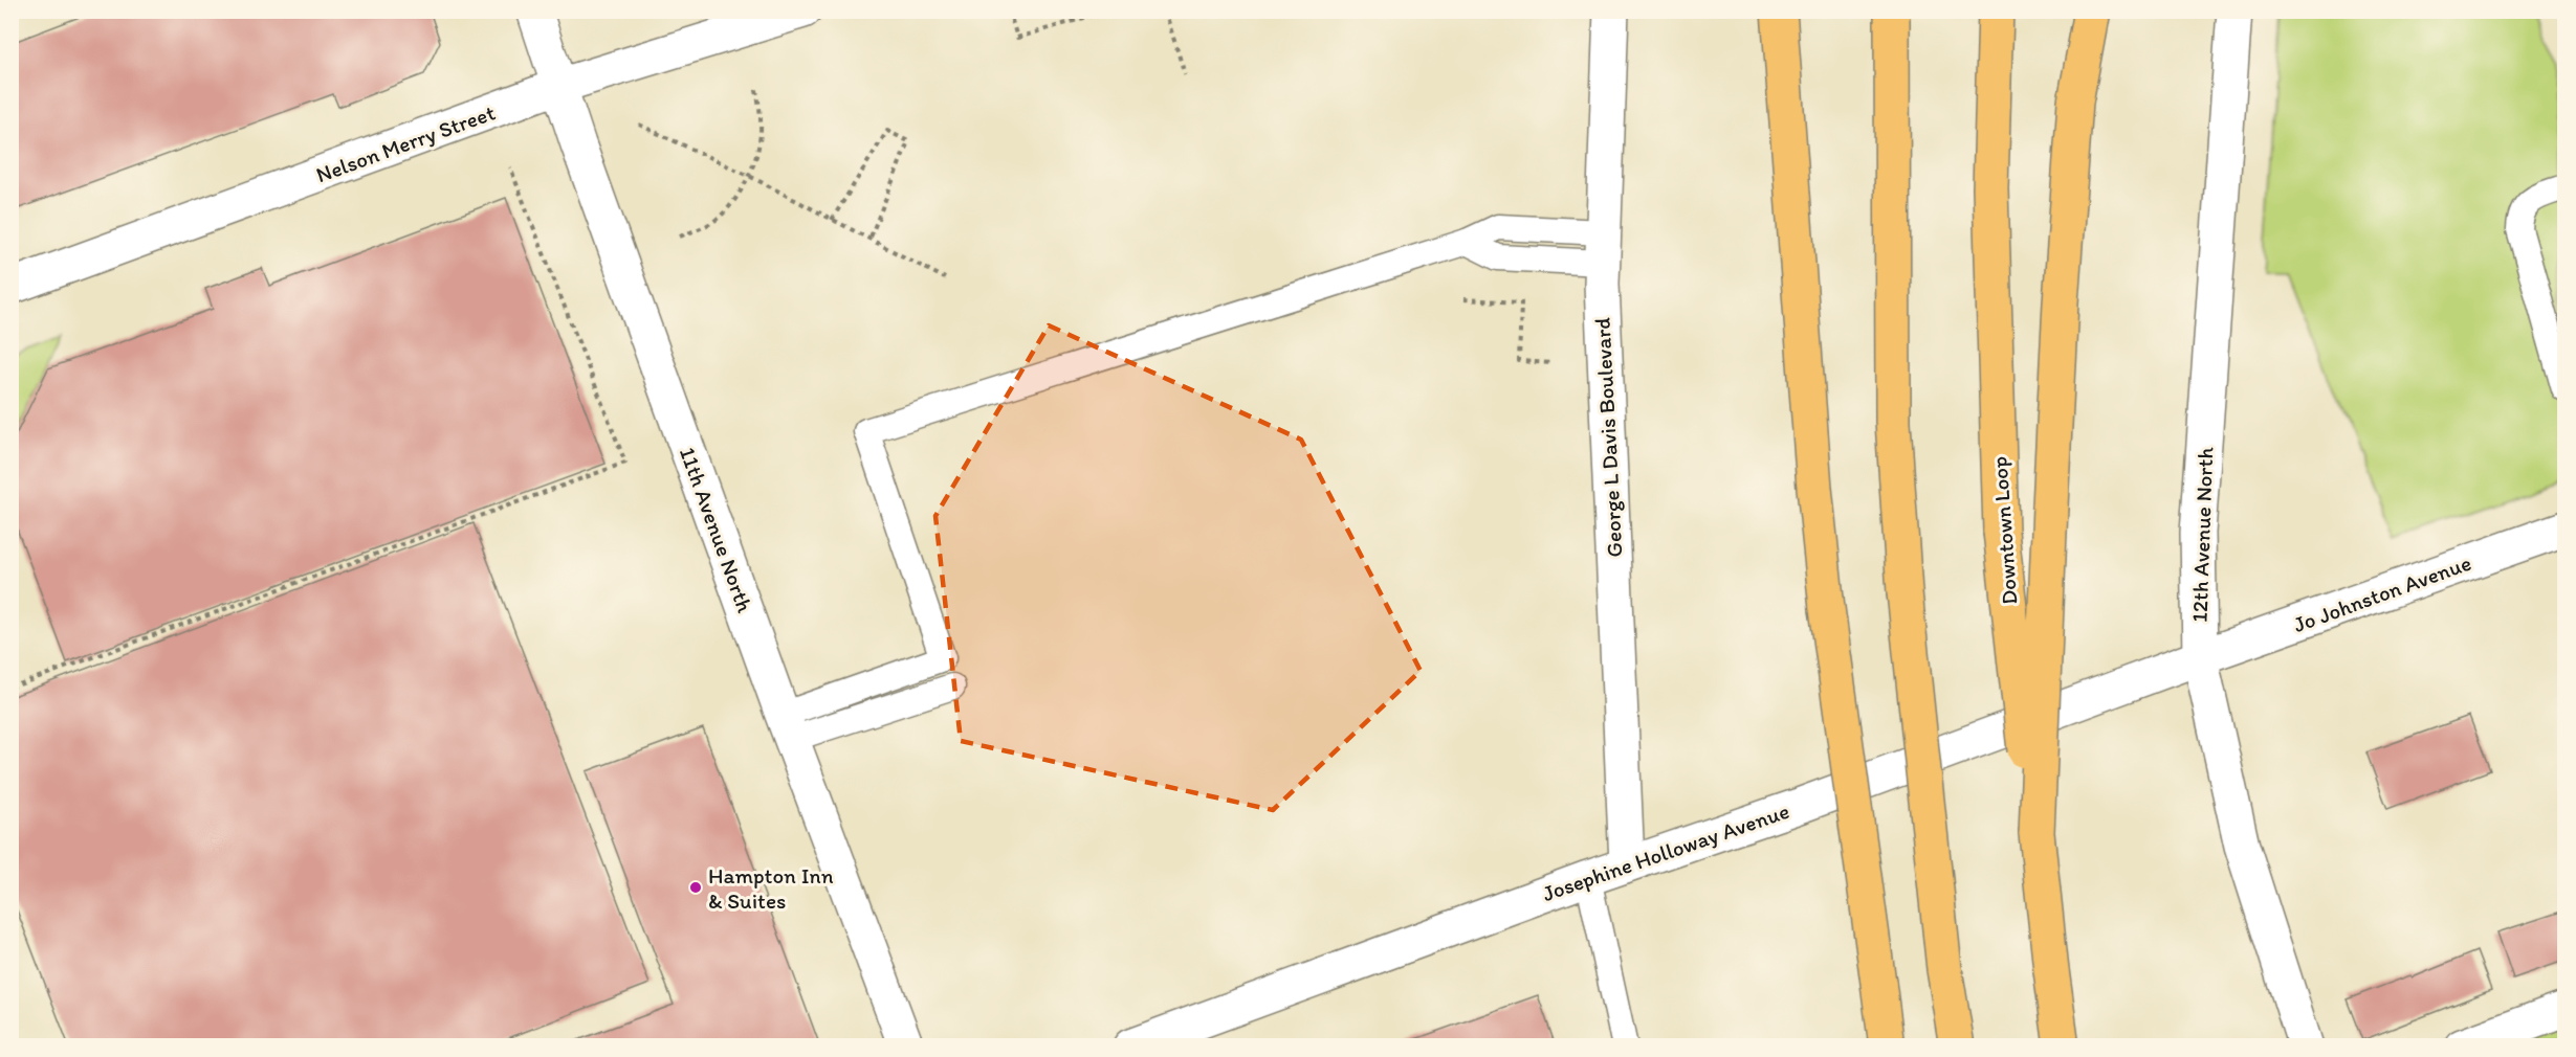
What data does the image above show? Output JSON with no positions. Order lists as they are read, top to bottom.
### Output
{
  "streets": {
    "highway": ["Downtown Loop"],
    "street": [
      "Nelson Merry Street",
      "George L Davis Boulevard",
      "11th Avenue North",
      "12th Avenue North",
      "Jo Johnston Avenue",
      "Josephine Holloway Avenue"
    ]
  },
  "crossings": [
    ["Nelson Merry Street", "11th Avenue North"],
    ["George L Davis Boulevard", "Josephine Holloway Avenue"],
    ["12th Avenue North", "Jo Johnston Avenue"],
    ["12th Avenue North", "Josephine Holloway Avenue"],
    ["Jo Johnston Avenue", "Josephine Holloway Avenue"]
  ],
  "places": ["Hampton Inn & Suites"]
}
